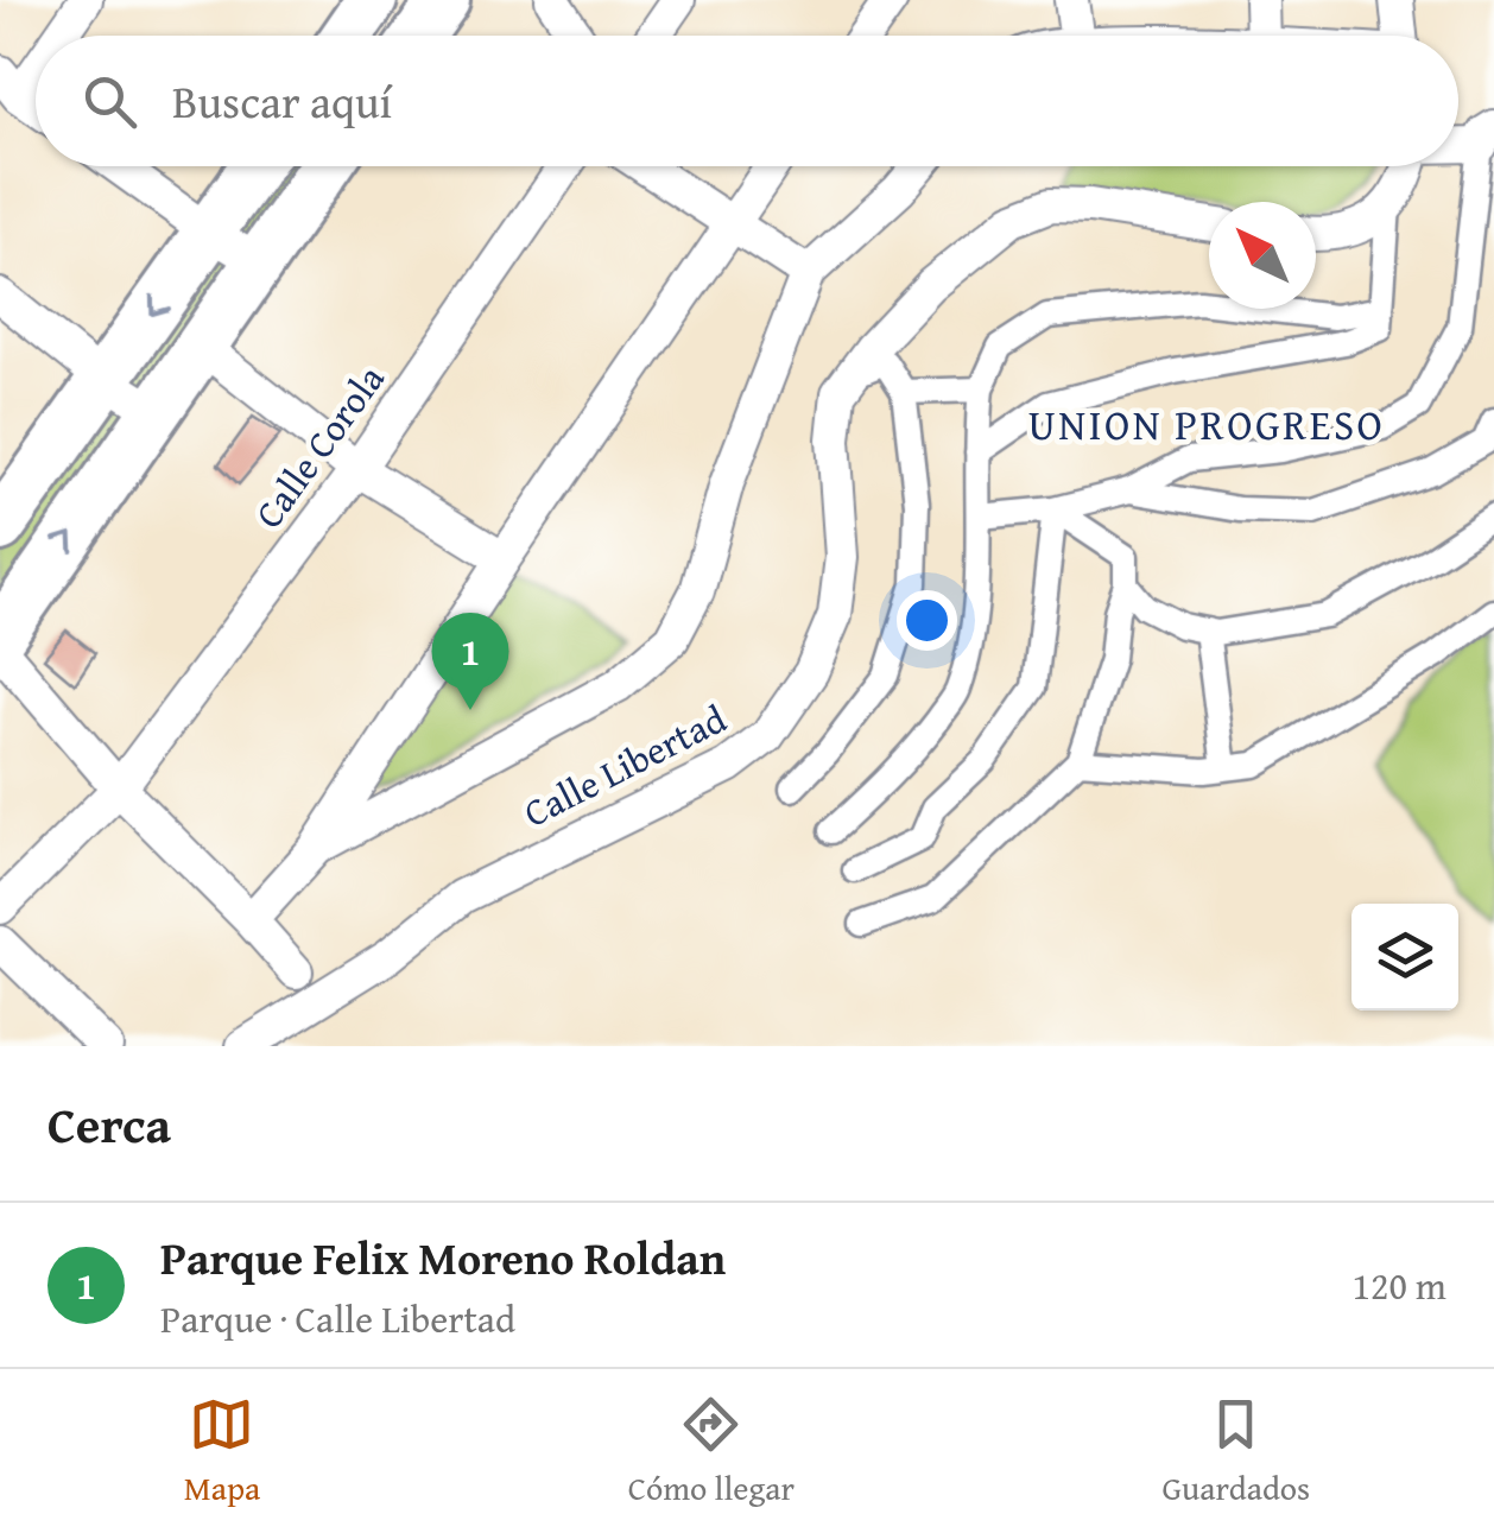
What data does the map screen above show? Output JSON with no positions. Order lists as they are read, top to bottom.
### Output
{
  "streets": {
    "street": ["Calle Corola", "Calle Libertad"]
  },
  "districts": ["UNION PROGRESO"],
  "north": "top left",
  "page": {
    "search": "Buscar aquí",
    "pins": "1",
    "heading": "Cerca",
    "list": [
      {
        "mark": "1",
        "name": "Parque Felix Moreno Roldan",
        "note": "Parque · Calle Libertad",
        "value": "120 m"
      }
    ],
    "nav": ["Mapa", "Cómo llegar", "Guardados"]
  }
}
